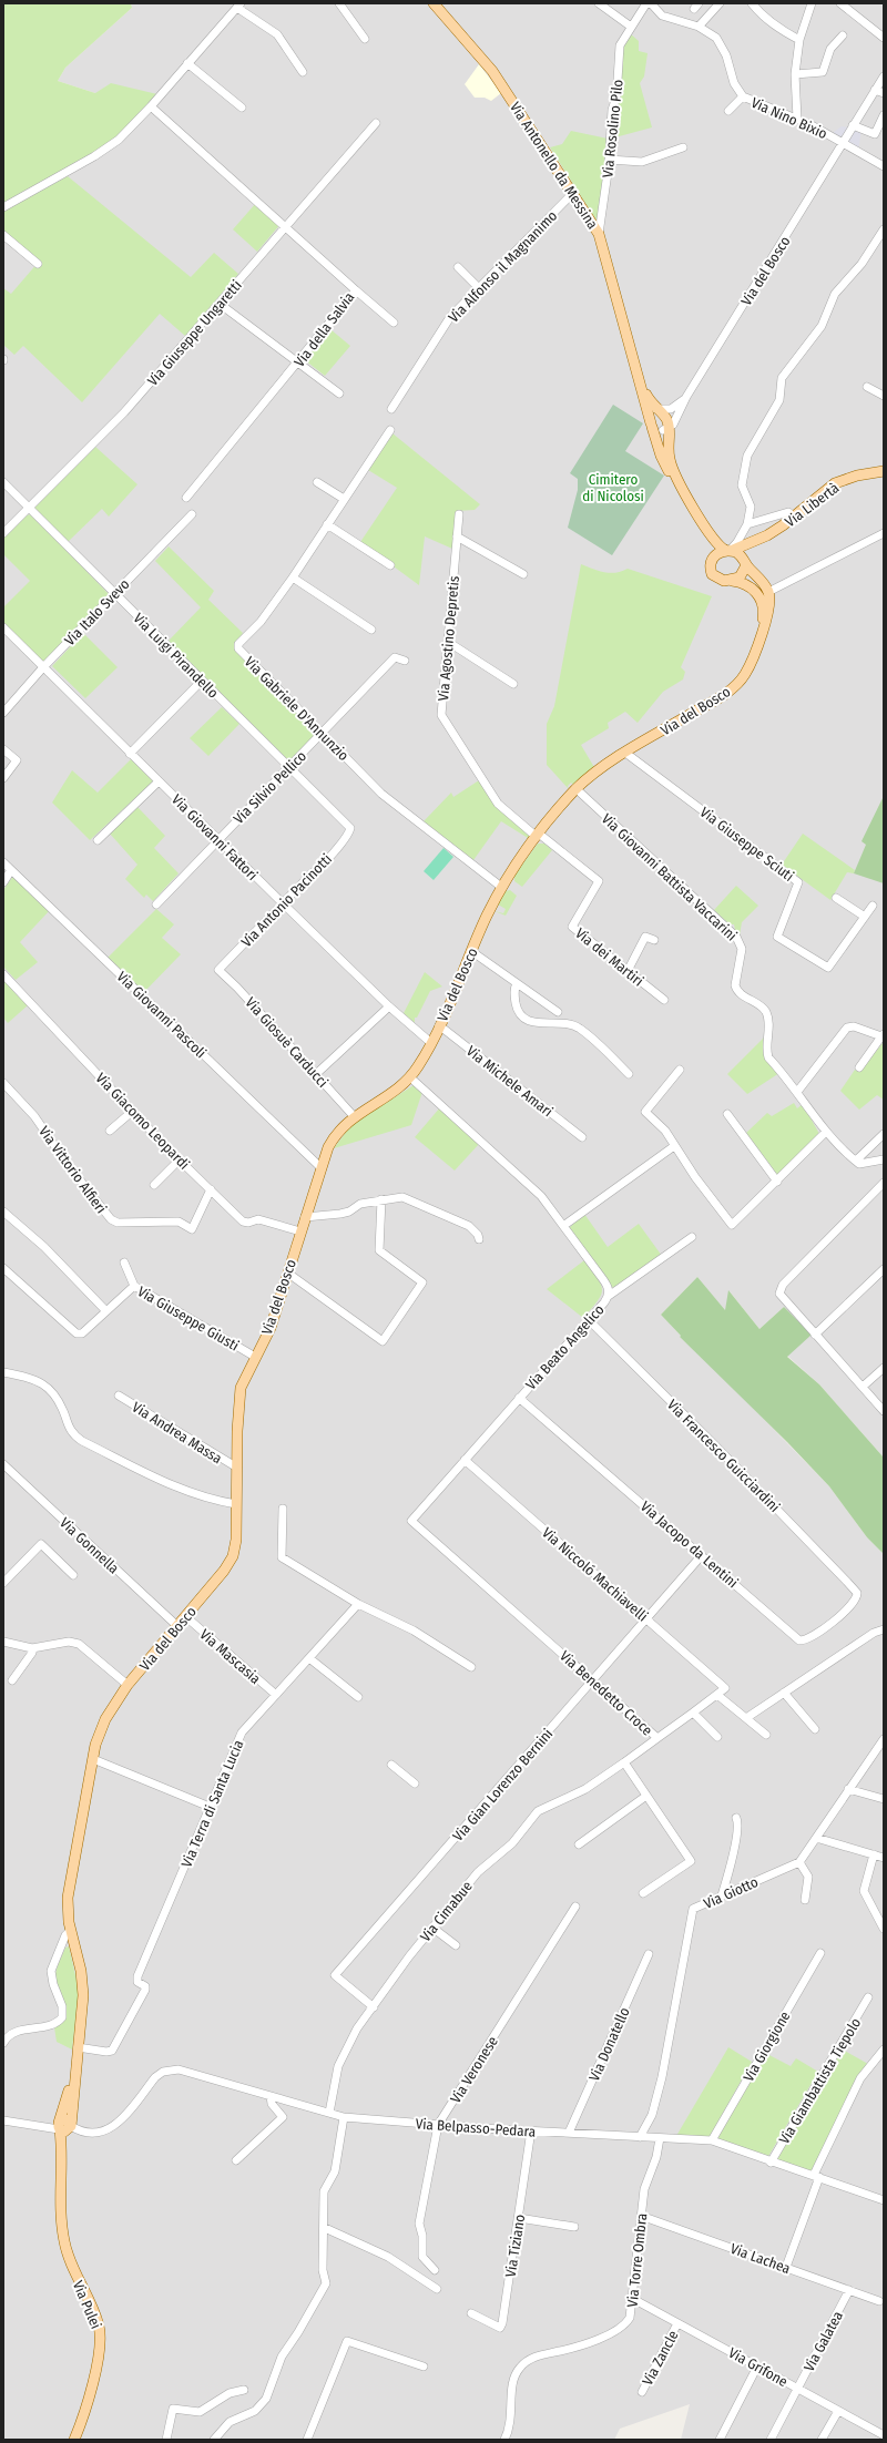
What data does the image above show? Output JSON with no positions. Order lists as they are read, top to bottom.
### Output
{
  "streets": {
    "main road": [
      "Via Antonello da Messina",
      "Via del Bosco",
      "Via Libertà",
      "Via Pulei"
    ],
    "street": [
      "Via Nino Bixio",
      "Via Rosolino Pilo",
      "Via Alfonso il Magnanimo",
      "Via della Salvia",
      "Via Giuseppe Ungaretti",
      "Via Italo Svevo",
      "Via Agostino Depretis",
      "Via Luigi Pirandello",
      "Via Gabriele D'Annunzio",
      "Via Silvio Pellico",
      "Via Giovanni Fattori",
      "Via Giuseppe Sciuti",
      "Via Giovanni Battista Vaccarini",
      "Via Antonio Pacinotti",
      "Via dei Martiri",
      "Via Giovanni Pascoli",
      "Via Giosuè Carducci",
      "Via Michele Amari",
      "Via Giacomo Leopardi",
      "Via Vittorio Alfieri",
      "Via Giuseppe Giusti",
      "Via Beato Angelico",
      "Via Andrea Massa",
      "Via Francesco Guicciardini",
      "Via Jacopo da Lentini",
      "Via Gonnella",
      "Via Niccoló Machiavelli",
      "Via Mascasia",
      "Via Benedetto Croce",
      "Via Gian Lorenzo Bernini",
      "Via Terra di Santa Lucia",
      "Via Giotto",
      "Via Cimabue",
      "Via Donatello",
      "Via Giorgione",
      "Via Veronese",
      "Via Giambattista Tiepolo",
      "Via Belpasso-Pedara",
      "Via Tiziano",
      "Via Lachea",
      "Via Torre Ombra",
      "Via Galatea",
      "Via Zancle",
      "Via Grifone"
    ]
  },
  "crossings": [
    ["Via Nino Bixio", "Via del Bosco"],
    ["Via Rosolino Pilo", "Via Antonello da Messina"],
    ["Via Antonello da Messina", "Via Alfonso il Magnanimo"],
    ["Via del Bosco", "Via Agostino Depretis"],
    ["Via del Bosco", "Via Gabriele D'Annunzio"],
    ["Via del Bosco", "Via Giovanni Fattori"],
    ["Via del Bosco", "Via Giuseppe Sciuti"],
    ["Via del Bosco", "Via Giovanni Battista Vaccarini"],
    ["Via del Bosco", "Via dei Martiri"],
    ["Via del Bosco", "Via Giovanni Pascoli"],
    ["Via del Bosco", "Via Giosuè Carducci"],
    ["Via del Bosco", "Via Michele Amari"],
    ["Via del Bosco", "Via Giacomo Leopardi"],
    ["Via del Bosco", "Via Giuseppe Giusti"],
    ["Via del Bosco", "Via Beato Angelico"],
    ["Via del Bosco", "Via Andrea Massa"],
    ["Via del Bosco", "Via Gonnella"],
    ["Via del Bosco", "Via Mascasia"],
    ["Via della Salvia", "Via Giuseppe Ungaretti"],
    ["Via Giuseppe Ungaretti", "Via Luigi Pirandello"],
    ["Via Italo Svevo", "Via Luigi Pirandello"],
    ["Via Italo Svevo", "Via Giovanni Fattori"],
    ["Via Agostino Depretis", "Via dei Martiri"],
    ["Via Luigi Pirandello", "Via Silvio Pellico"],
    ["Via Luigi Pirandello", "Via Antonio Pacinotti"],
    ["Via Gabriele D'Annunzio", "Via Silvio Pellico"],
    ["Via Silvio Pellico", "Via Giovanni Fattori"],
    ["Via Giovanni Fattori", "Via Antonio Pacinotti"],
    ["Via Antonio Pacinotti", "Via Giosuè Carducci"],
    ["Via Giacomo Leopardi", "Via Vittorio Alfieri"],
    ["Via Beato Angelico", "Via Francesco Guicciardini"],
    ["Via Beato Angelico", "Via Jacopo da Lentini"],
    ["Via Beato Angelico", "Via Niccoló Machiavelli"],
    ["Via Beato Angelico", "Via Benedetto Croce"],
    ["Via Francesco Guicciardini", "Via Jacopo da Lentini"],
    ["Via Jacopo da Lentini", "Via Gian Lorenzo Bernini"],
    ["Via Niccoló Machiavelli", "Via Gian Lorenzo Bernini"],
    ["Via Mascasia", "Via Terra di Santa Lucia"],
    ["Via Benedetto Croce", "Via Gian Lorenzo Bernini"],
    ["Via Benedetto Croce", "Via Cimabue"],
    ["Via Gian Lorenzo Bernini", "Via Cimabue"],
    ["Via Terra di Santa Lucia", "Via Pulei"],
    ["Via Giotto", "Via Belpasso-Pedara"],
    ["Via Cimabue", "Via Belpasso-Pedara"],
    ["Via Donatello", "Via Belpasso-Pedara"],
    ["Via Giorgione", "Via Belpasso-Pedara"],
    ["Via Veronese", "Via Belpasso-Pedara"],
    ["Via Giambattista Tiepolo", "Via Belpasso-Pedara"],
    ["Via Belpasso-Pedara", "Via Tiziano"],
    ["Via Belpasso-Pedara", "Via Torre Ombra"],
    ["Via Belpasso-Pedara", "Via Pulei"],
    ["Via Lachea", "Via Torre Ombra"],
    ["Via Lachea", "Via Galatea"],
    ["Via Torre Ombra", "Via Grifone"],
    ["Via Galatea", "Via Grifone"],
    ["Via Zancle", "Via Grifone"]
  ],
  "parks": ["Cimitero di Nicolosi"]
}
